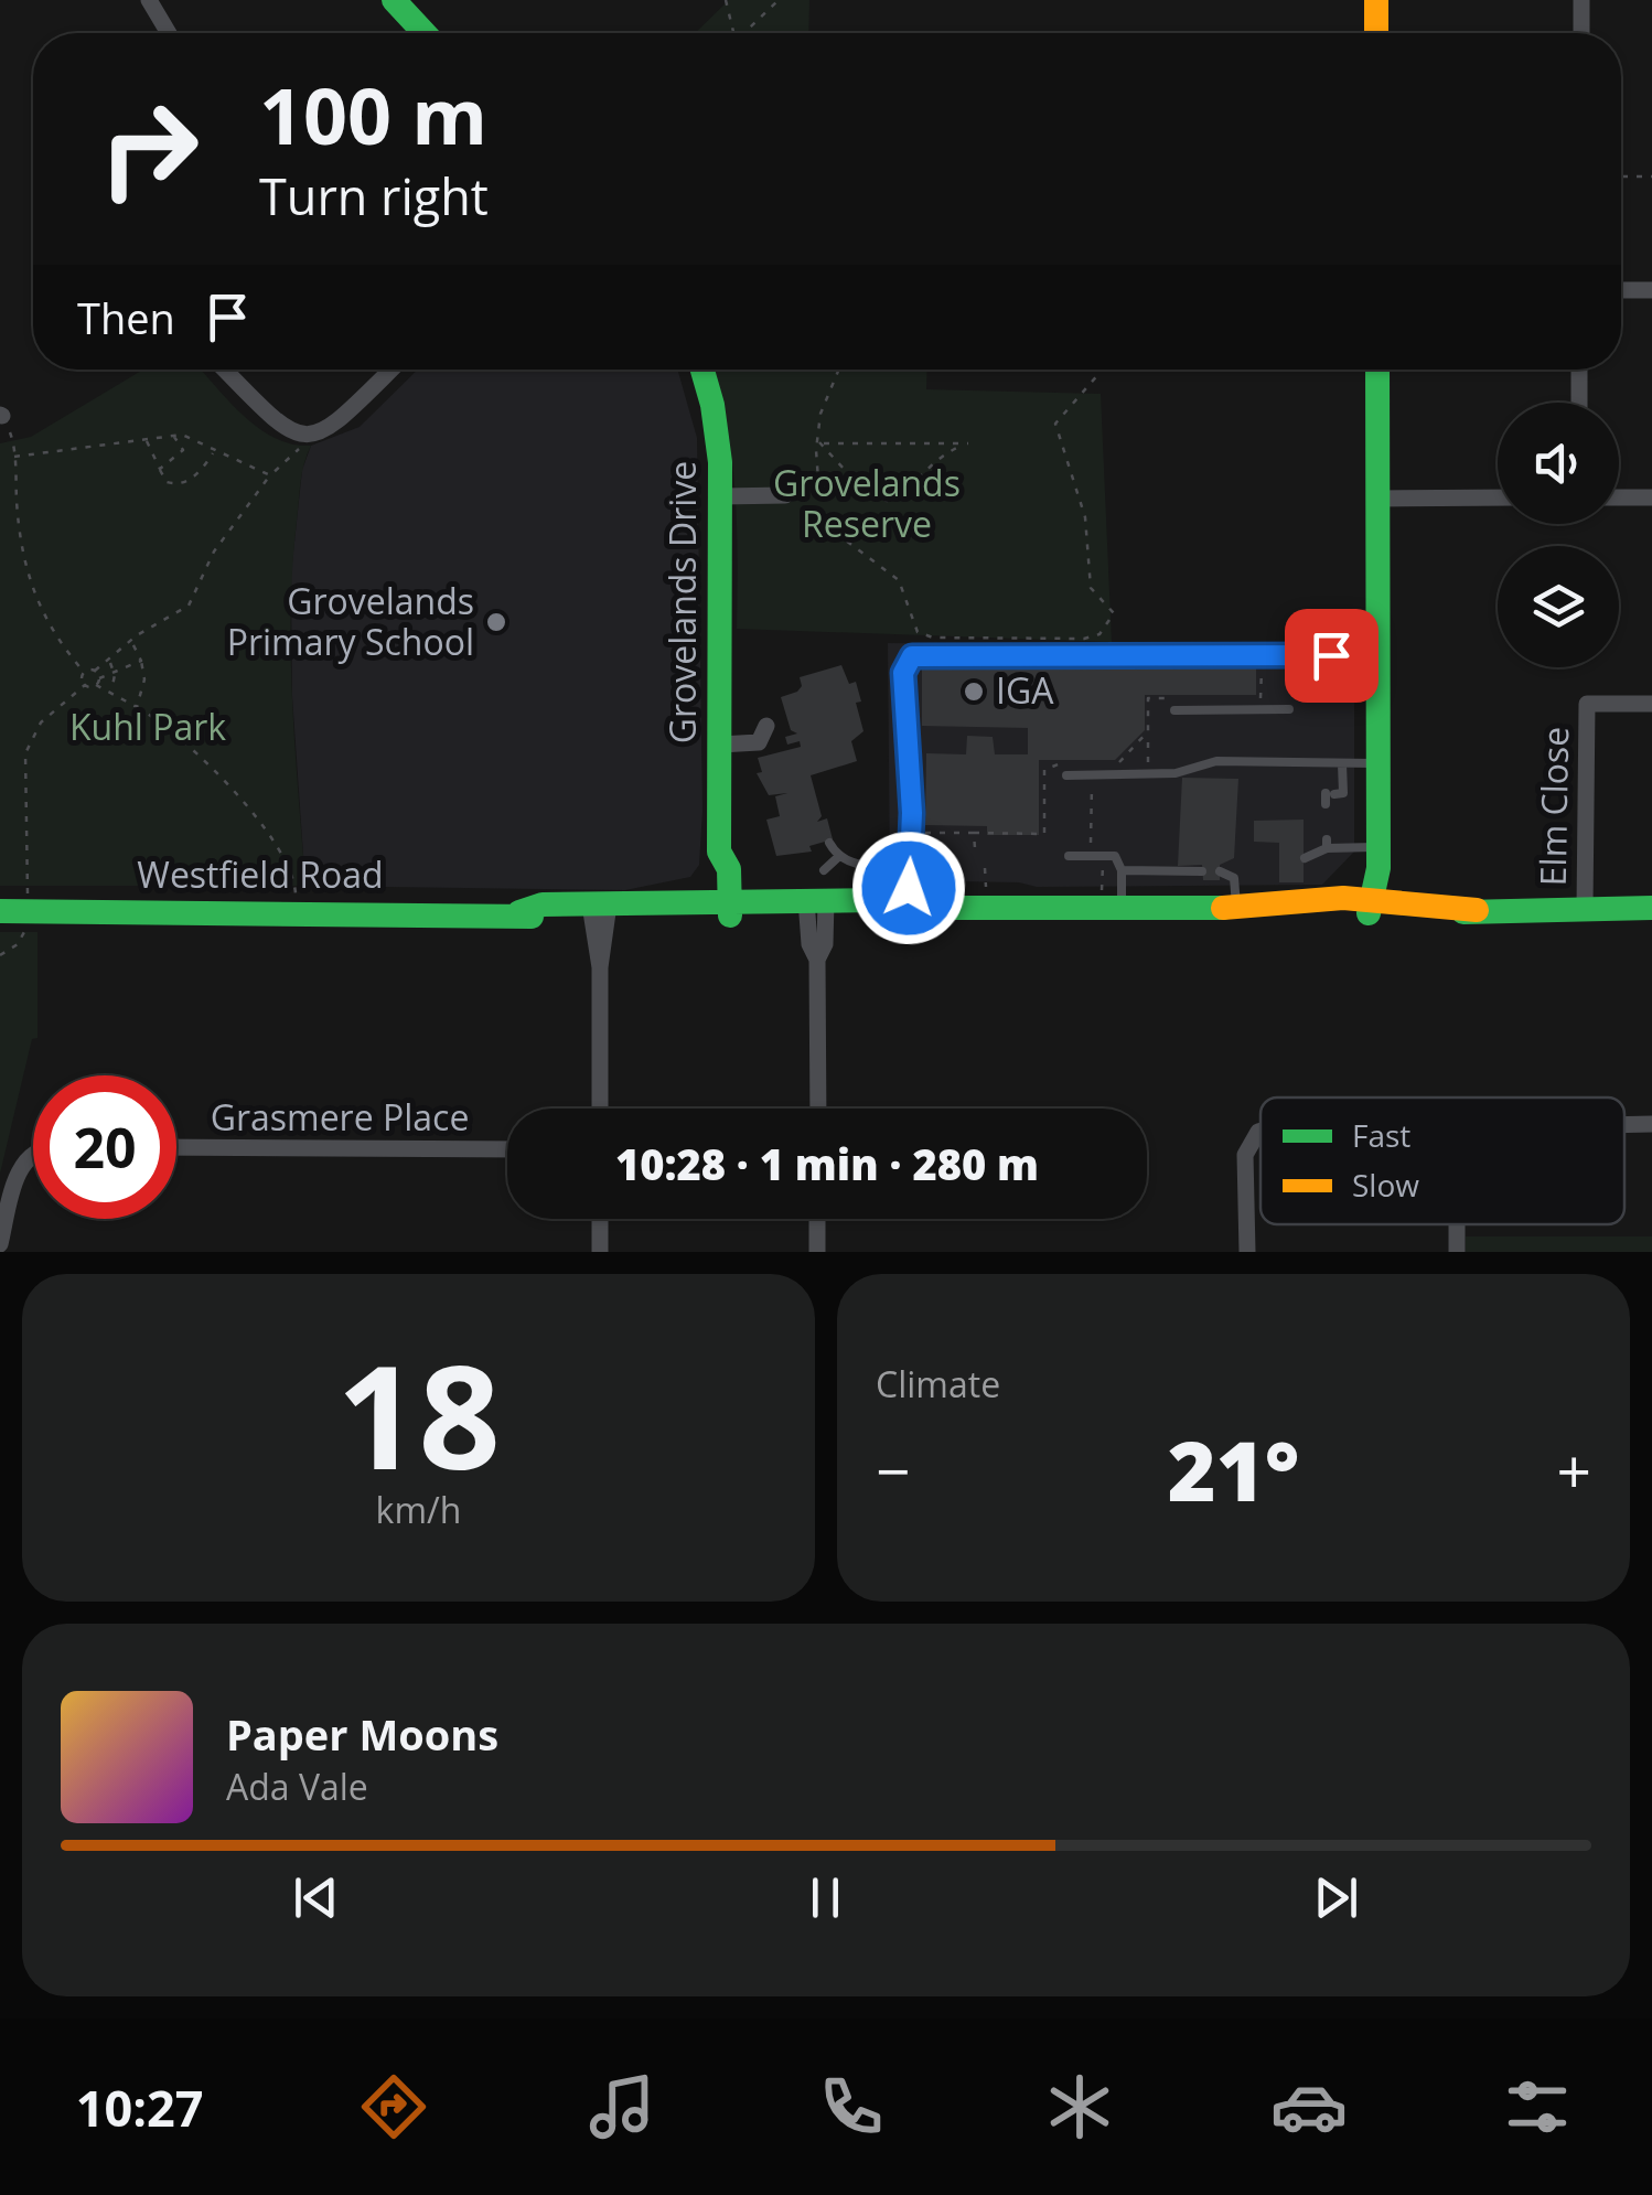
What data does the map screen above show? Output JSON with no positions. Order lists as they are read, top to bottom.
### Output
{
  "streets": {
    "main road": ["Grovelands Drive", "Westfield Road"],
    "street": ["Elm Close", "Grasmere Place"]
  },
  "crossings": [
    ["Grovelands Drive", "Westfield Road"],
    ["Elm Close", "Westfield Road"]
  ],
  "parks": ["Grovelands Reserve", "Kuhl Park"],
  "places": ["Grovelands Primary School", "IGA"],
  "legend": ["Fast", "Slow"],
  "page": {
    "turn": ["100 m", "Turn right"],
    "then": "Then",
    "limit": "20",
    "trip": "10:28 · 1 min · 280 m",
    "tile": [
      ["18", "km/h"],
      "Climate"
    ],
    "heat": ["−", "21°", "+"],
    "song": ["Paper Moons", "Ada Vale"],
    "tabs": "10:27"
  }
}
